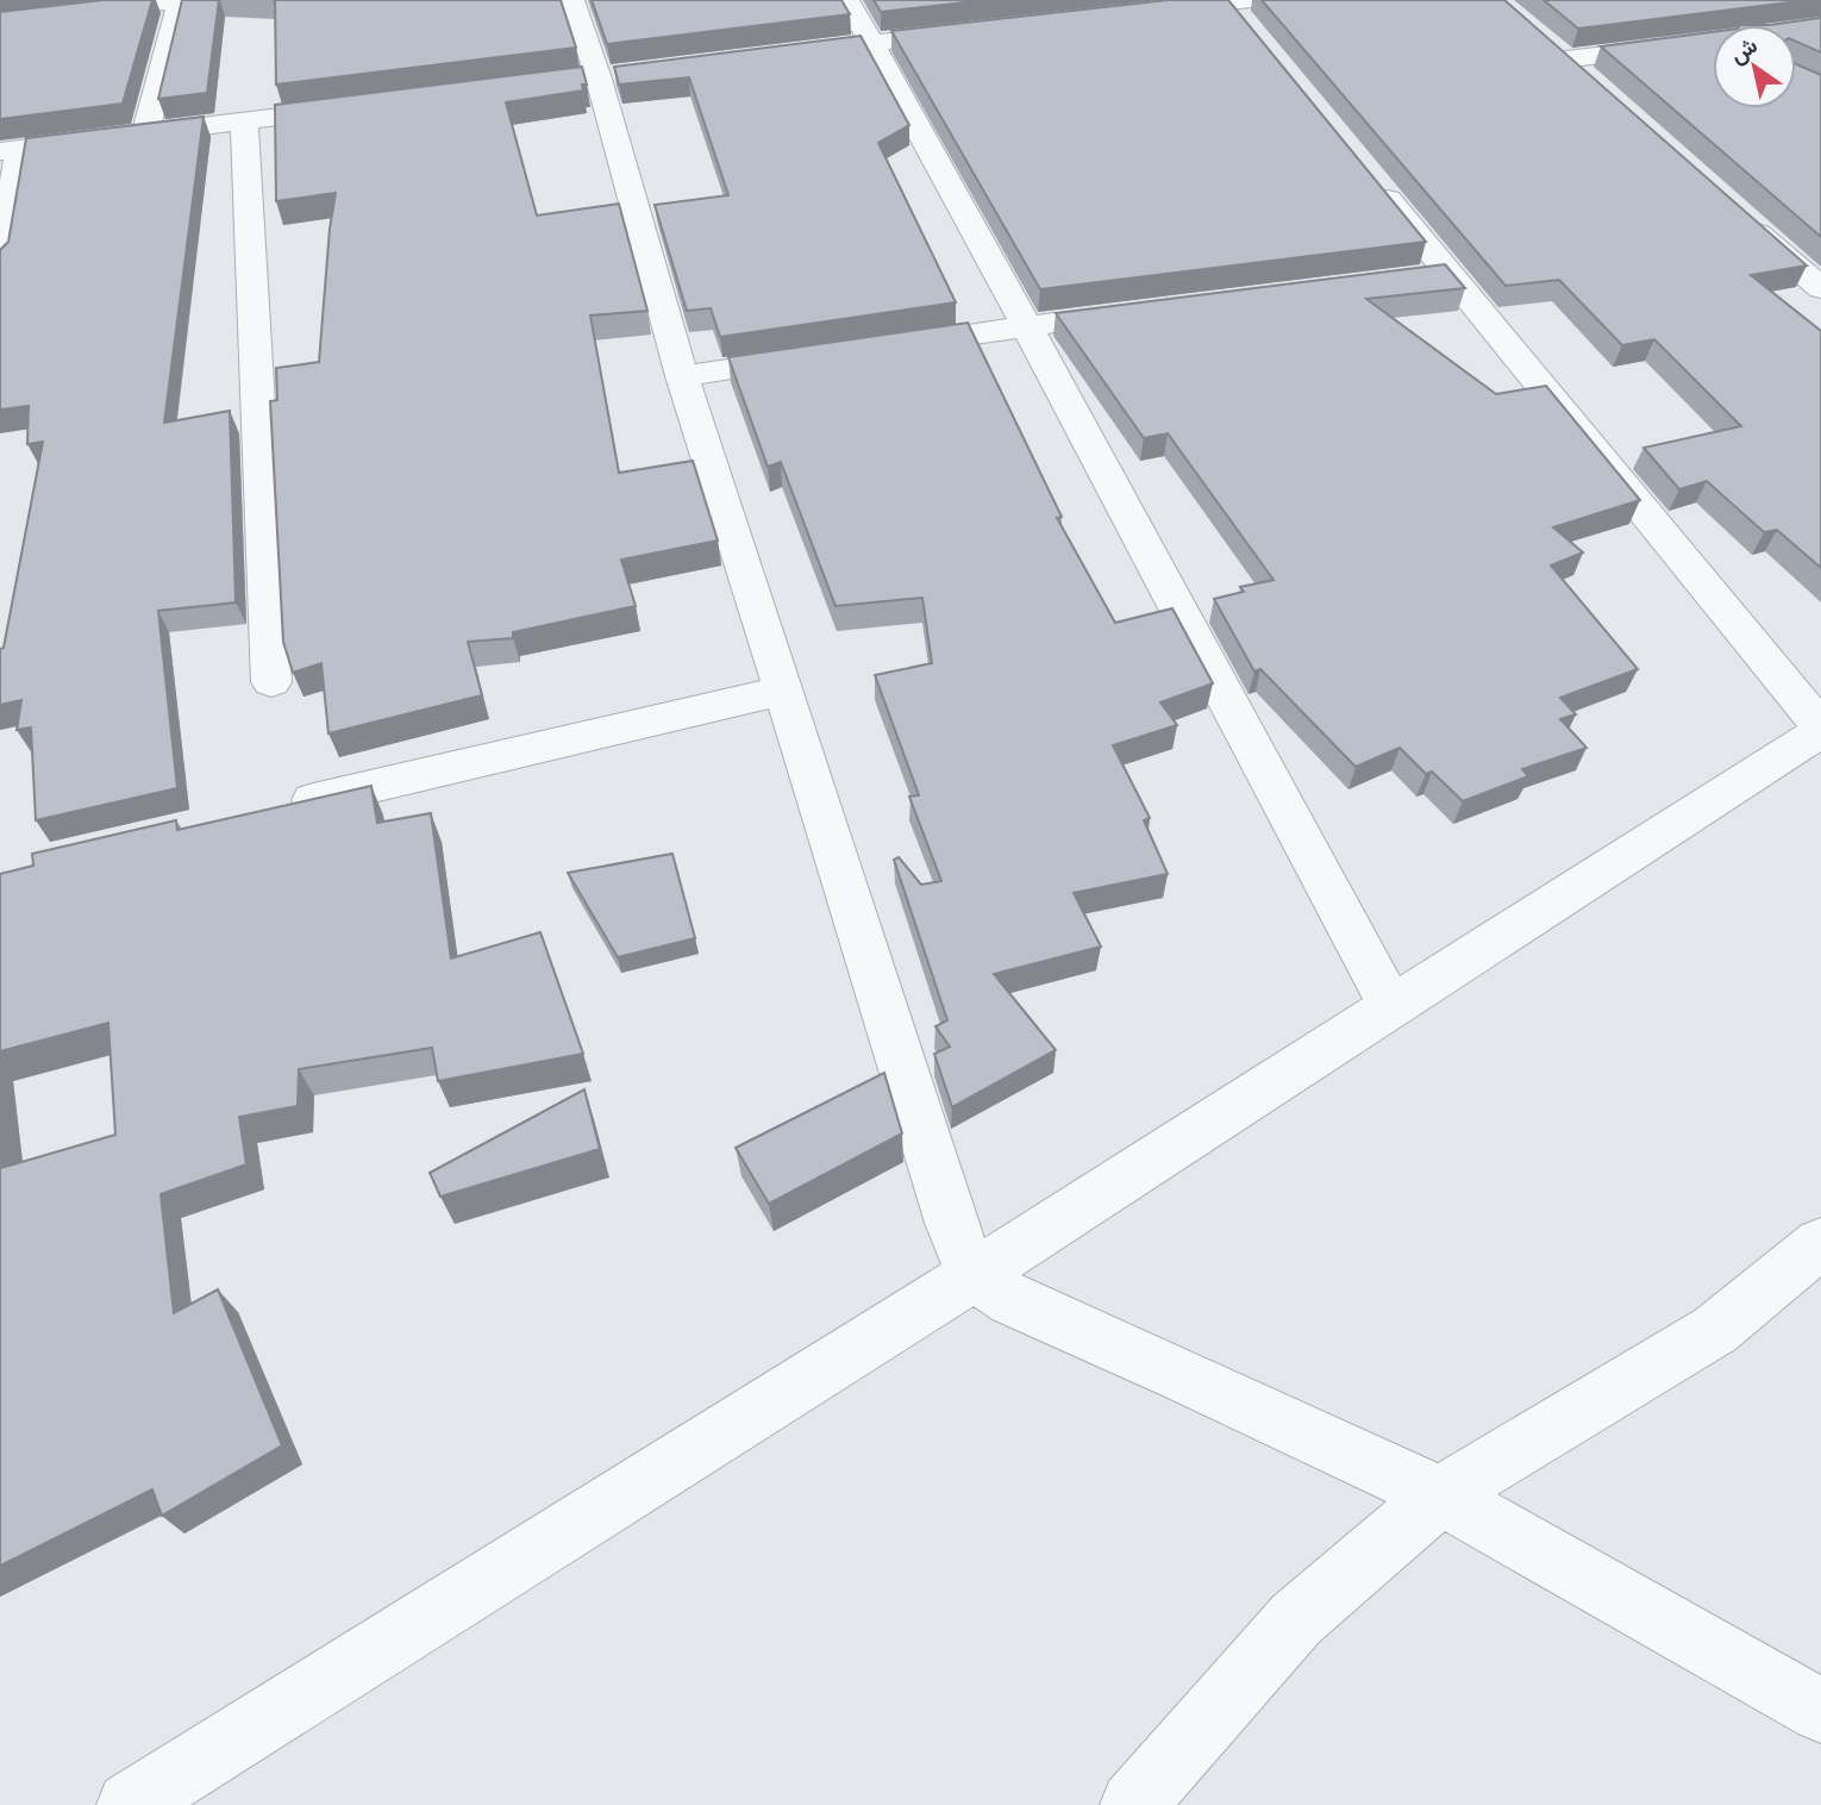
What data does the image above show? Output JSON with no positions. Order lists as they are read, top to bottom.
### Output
{
  "north": "top left"
}
